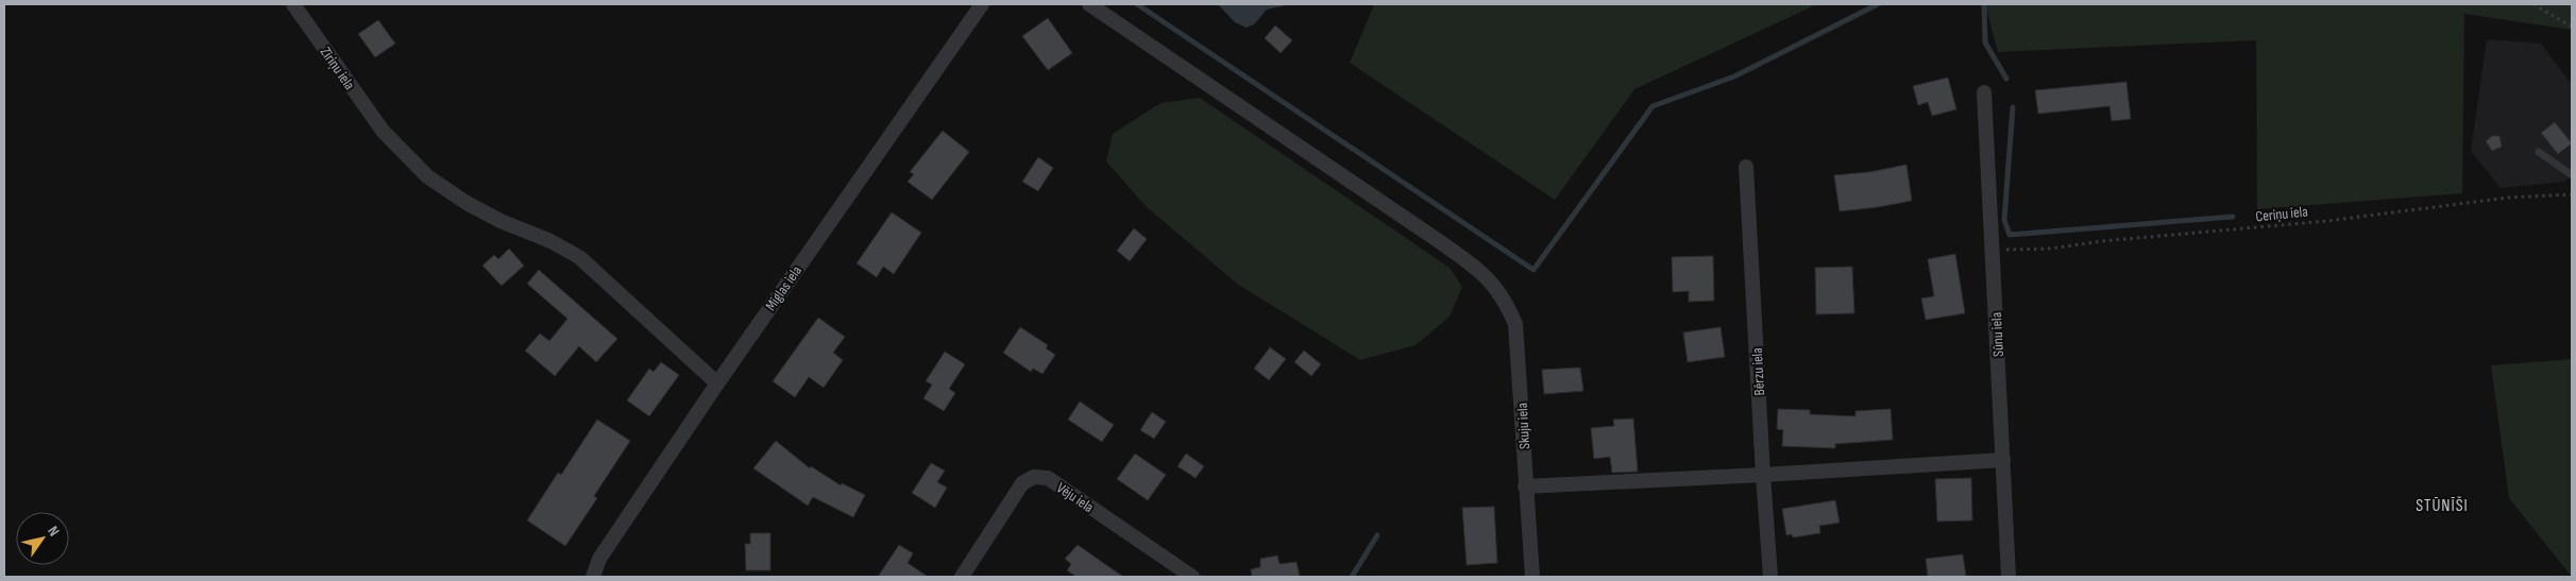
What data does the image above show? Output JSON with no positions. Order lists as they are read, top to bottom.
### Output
{
  "streets": {
    "street": [
      "Zīriņu iela",
      "Miglas iela",
      "Sūnu iela",
      "Bērzu iela",
      "Skuju iela",
      "Vēju iela"
    ],
    "path": ["Ceriņu iela"]
  },
  "crossings": [
    ["Zīriņu iela", "Miglas iela"],
    ["Ceriņu iela", "Sūnu iela"]
  ],
  "districts": ["STŪNĪŠI"],
  "north": "top right"
}
